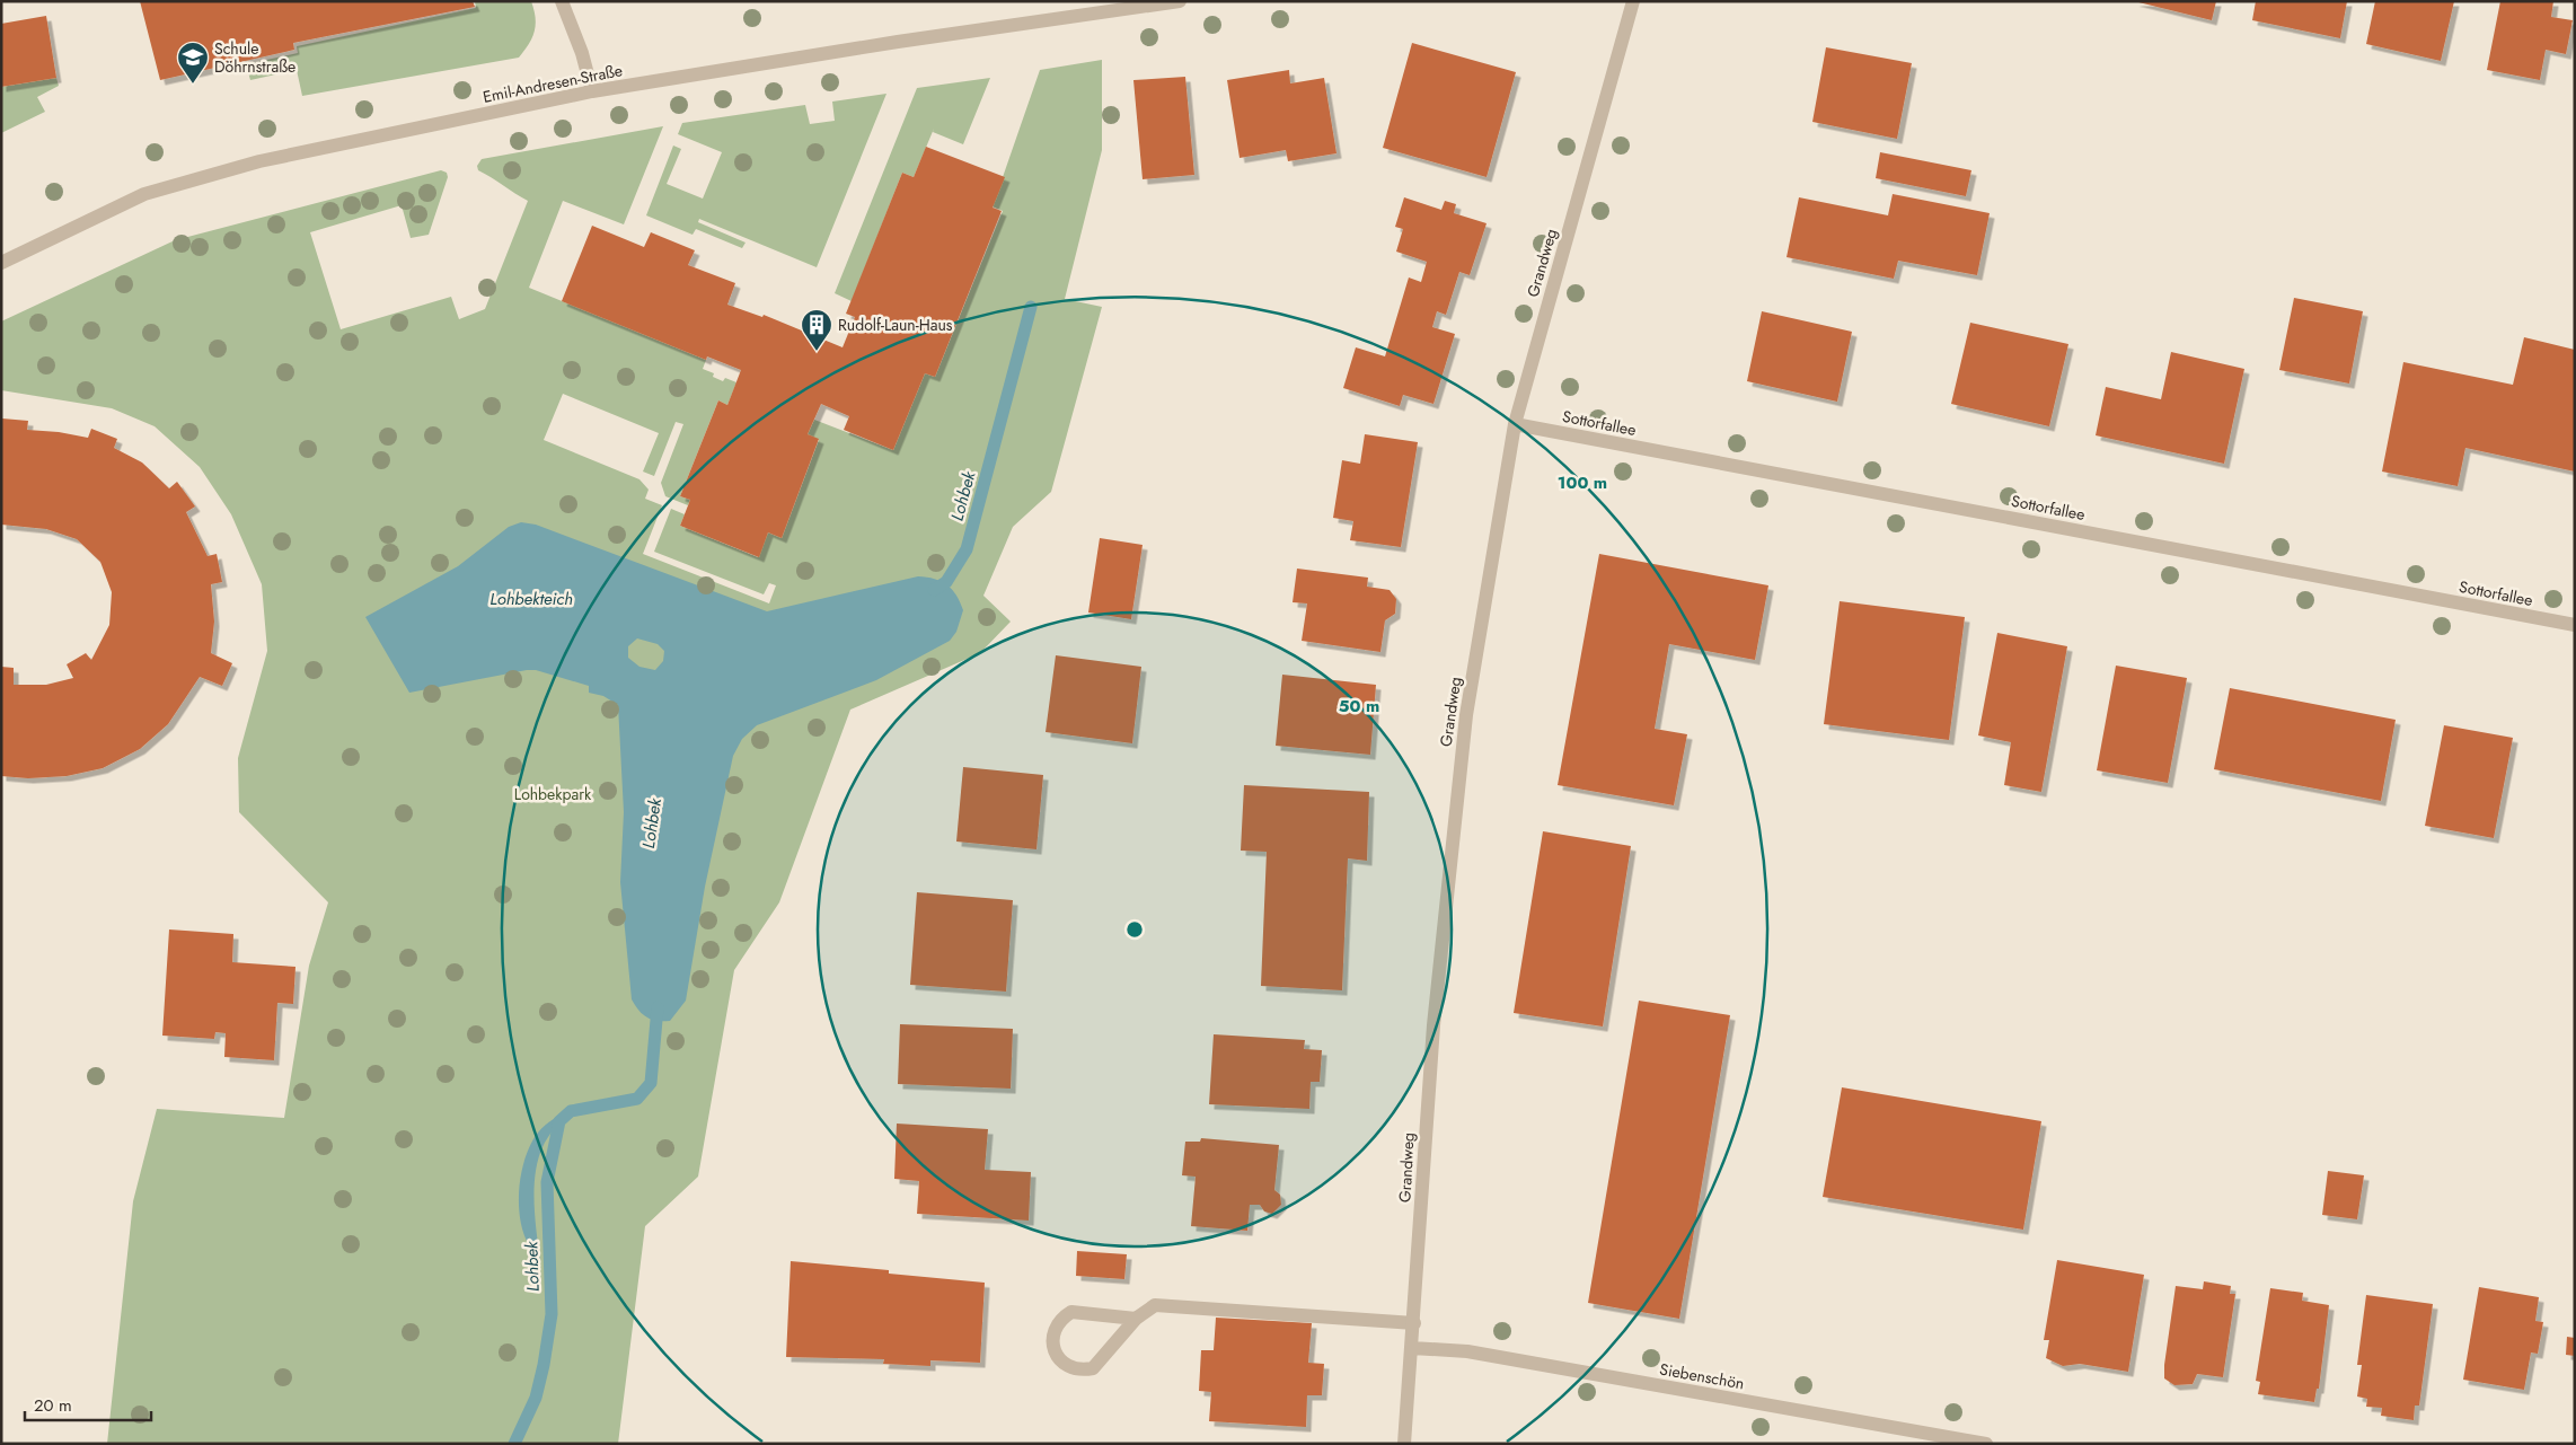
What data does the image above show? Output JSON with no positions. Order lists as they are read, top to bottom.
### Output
{
  "streets": {
    "street": [
      "Emil-Andresen-Straße",
      "Grandweg",
      "Sottorfallee",
      "Siebenschön"
    ]
  },
  "crossings": [
    ["Grandweg", "Sottorfallee"],
    ["Grandweg", "Siebenschön"]
  ],
  "water": ["Lohbek", "Lohbekteich"],
  "parks": ["Lohbekpark"],
  "places": {
    "school or university": ["Schule Döhrnstraße"],
    "building": ["Rudolf-Laun-Haus"]
  },
  "scale_bar": "20 m",
  "rings": ["100 m", "50 m"]
}
